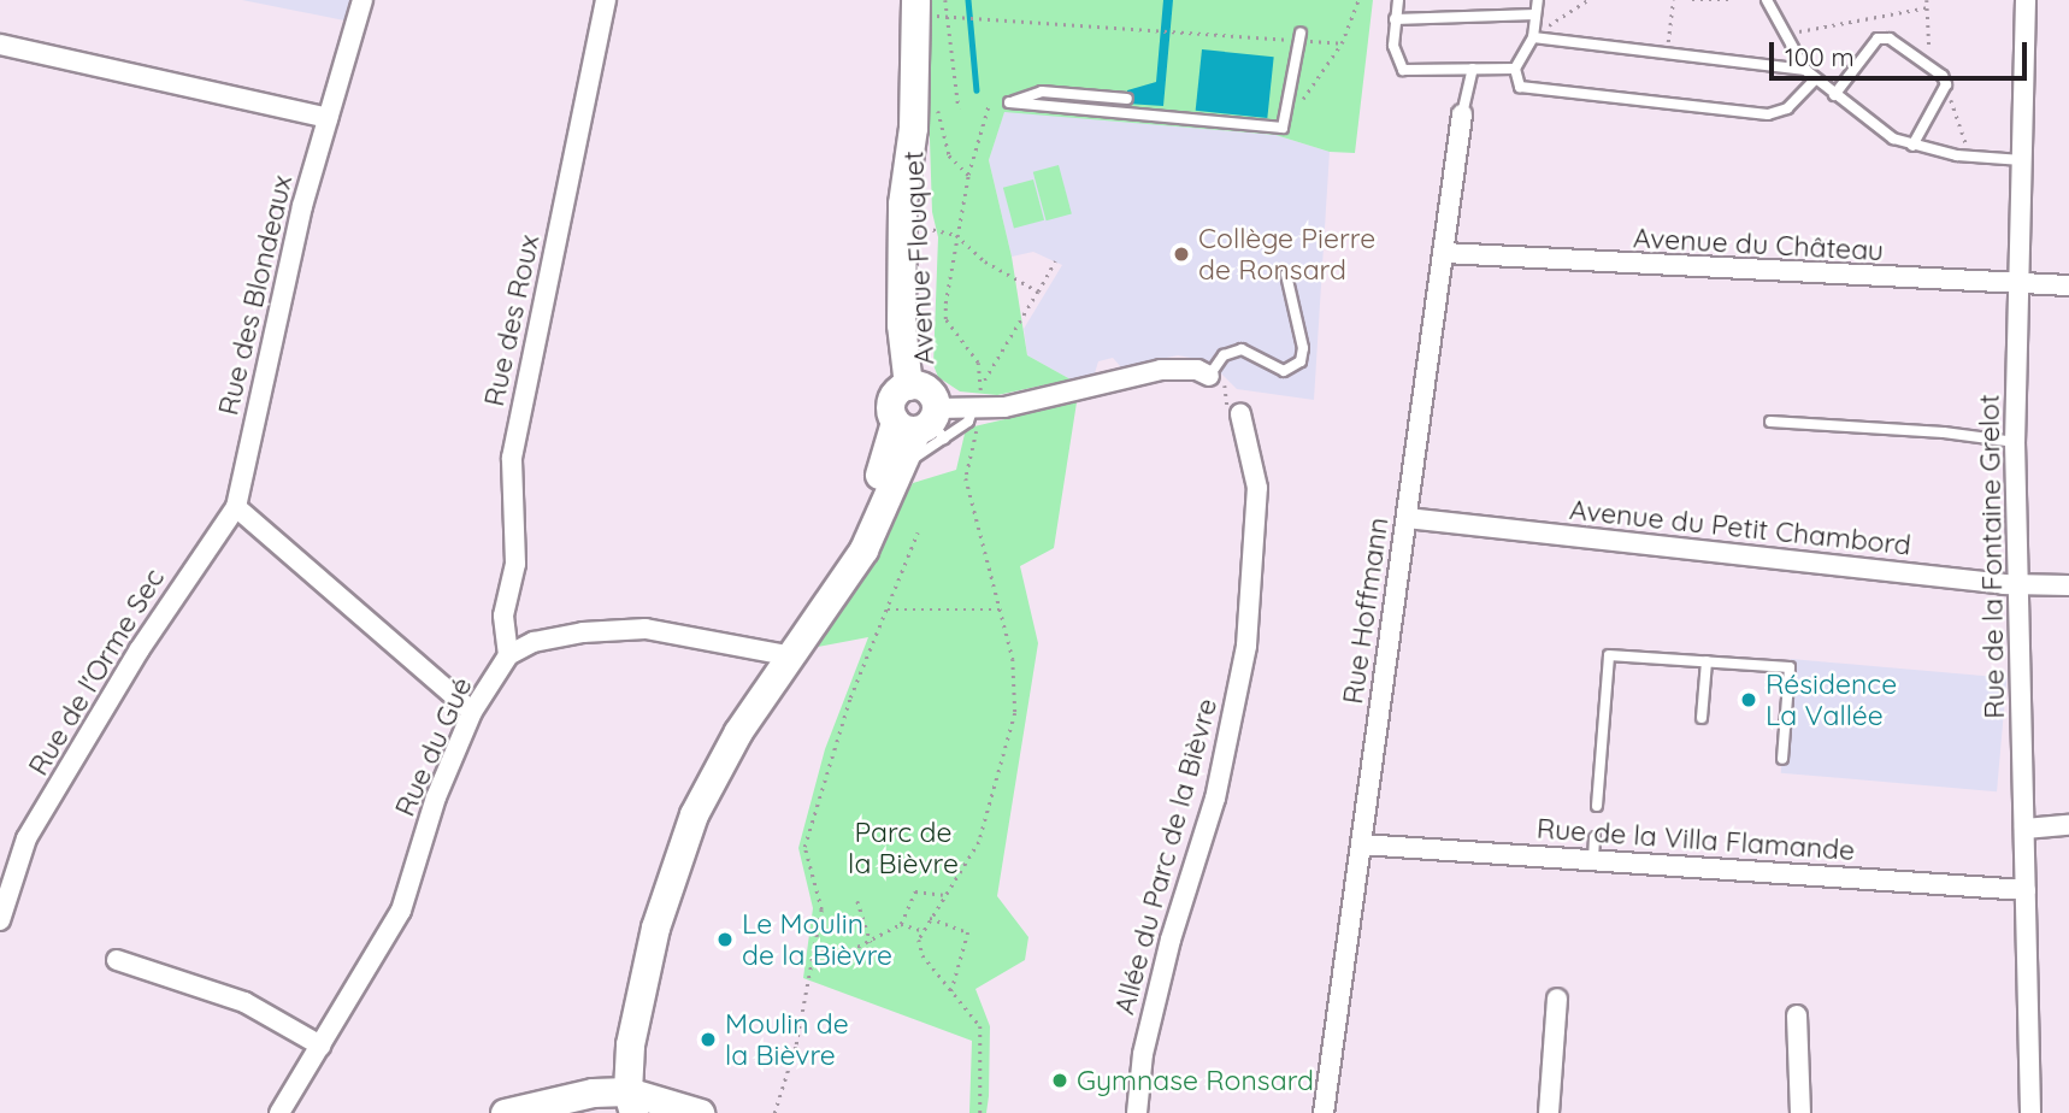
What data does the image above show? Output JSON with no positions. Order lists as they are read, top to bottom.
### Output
{
  "streets": {
    "main road": ["Avenue Flouquet"],
    "street": [
      "Avenue du Château",
      "Rue des Blondeaux",
      "Rue des Roux",
      "Avenue du Petit Chambord",
      "Rue de la Fontaine Grelot",
      "Rue Hoffmann",
      "Rue de l'Orme Sec",
      "Rue du Gué",
      "Rue de la Villa Flamande",
      "Allée du Parc de la Bièvre"
    ]
  },
  "crossings": [
    ["Avenue du Château", "Rue de la Fontaine Grelot"],
    ["Avenue du Château", "Rue Hoffmann"],
    ["Rue des Blondeaux", "Rue de l'Orme Sec"],
    ["Rue des Roux", "Rue du Gué"],
    ["Avenue du Petit Chambord", "Rue de la Fontaine Grelot"],
    ["Avenue du Petit Chambord", "Rue Hoffmann"],
    ["Rue de la Fontaine Grelot", "Rue de la Villa Flamande"],
    ["Rue Hoffmann", "Rue de la Villa Flamande"]
  ],
  "parks": ["Parc de la Bièvre"],
  "places": [
    "Collège Pierre de Ronsard",
    "Résidence La Vallée",
    "Le Moulin de la Bièvre",
    "Moulin de la Bièvre",
    "Gymnase Ronsard"
  ],
  "scale_bar": "100 m"
}
